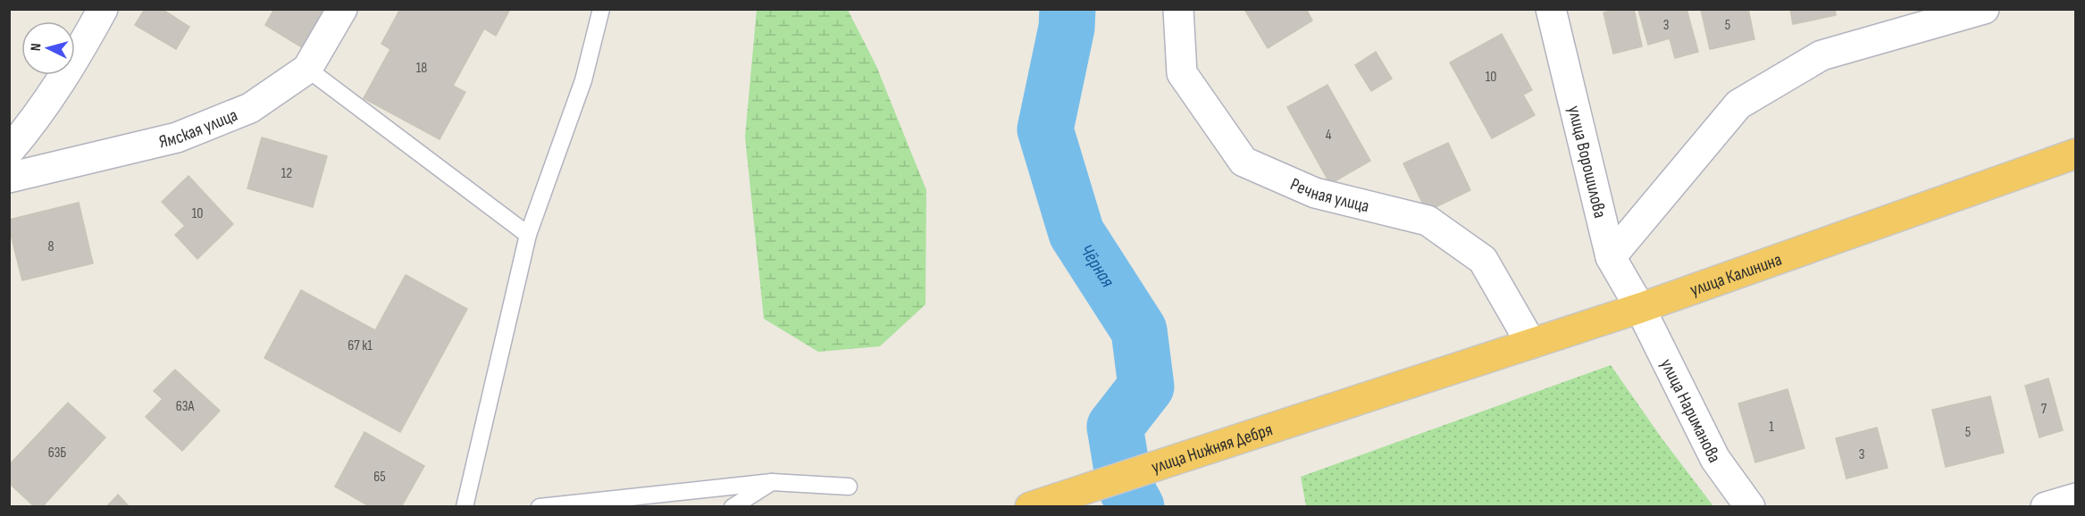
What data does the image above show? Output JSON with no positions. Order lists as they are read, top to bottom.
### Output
{
  "streets": {
    "highway": ["улица Калинина", "улица Нижняя Дебря"],
    "street": [
      "Ямская улица",
      "улица Ворошилова",
      "Речная улица",
      "улица Нариманова"
    ]
  },
  "crossings": [
    ["улица Ворошилова", "улица Калинина"],
    ["улица Ворошилова", "улица Нариманова"],
    ["Речная улица", "улица Калинина"],
    ["улица Калинина", "улица Нариманова"],
    ["улица Калинина", "улица Нижняя Дебря"]
  ],
  "water": ["Чёрная"],
  "house_numbers": [
    "3",
    "5",
    "18",
    "10",
    "4",
    "12",
    "10",
    "8",
    "67 к1",
    "63А",
    "7",
    "1",
    "5",
    "63Б",
    "3",
    "65"
  ],
  "north": "left"
}
